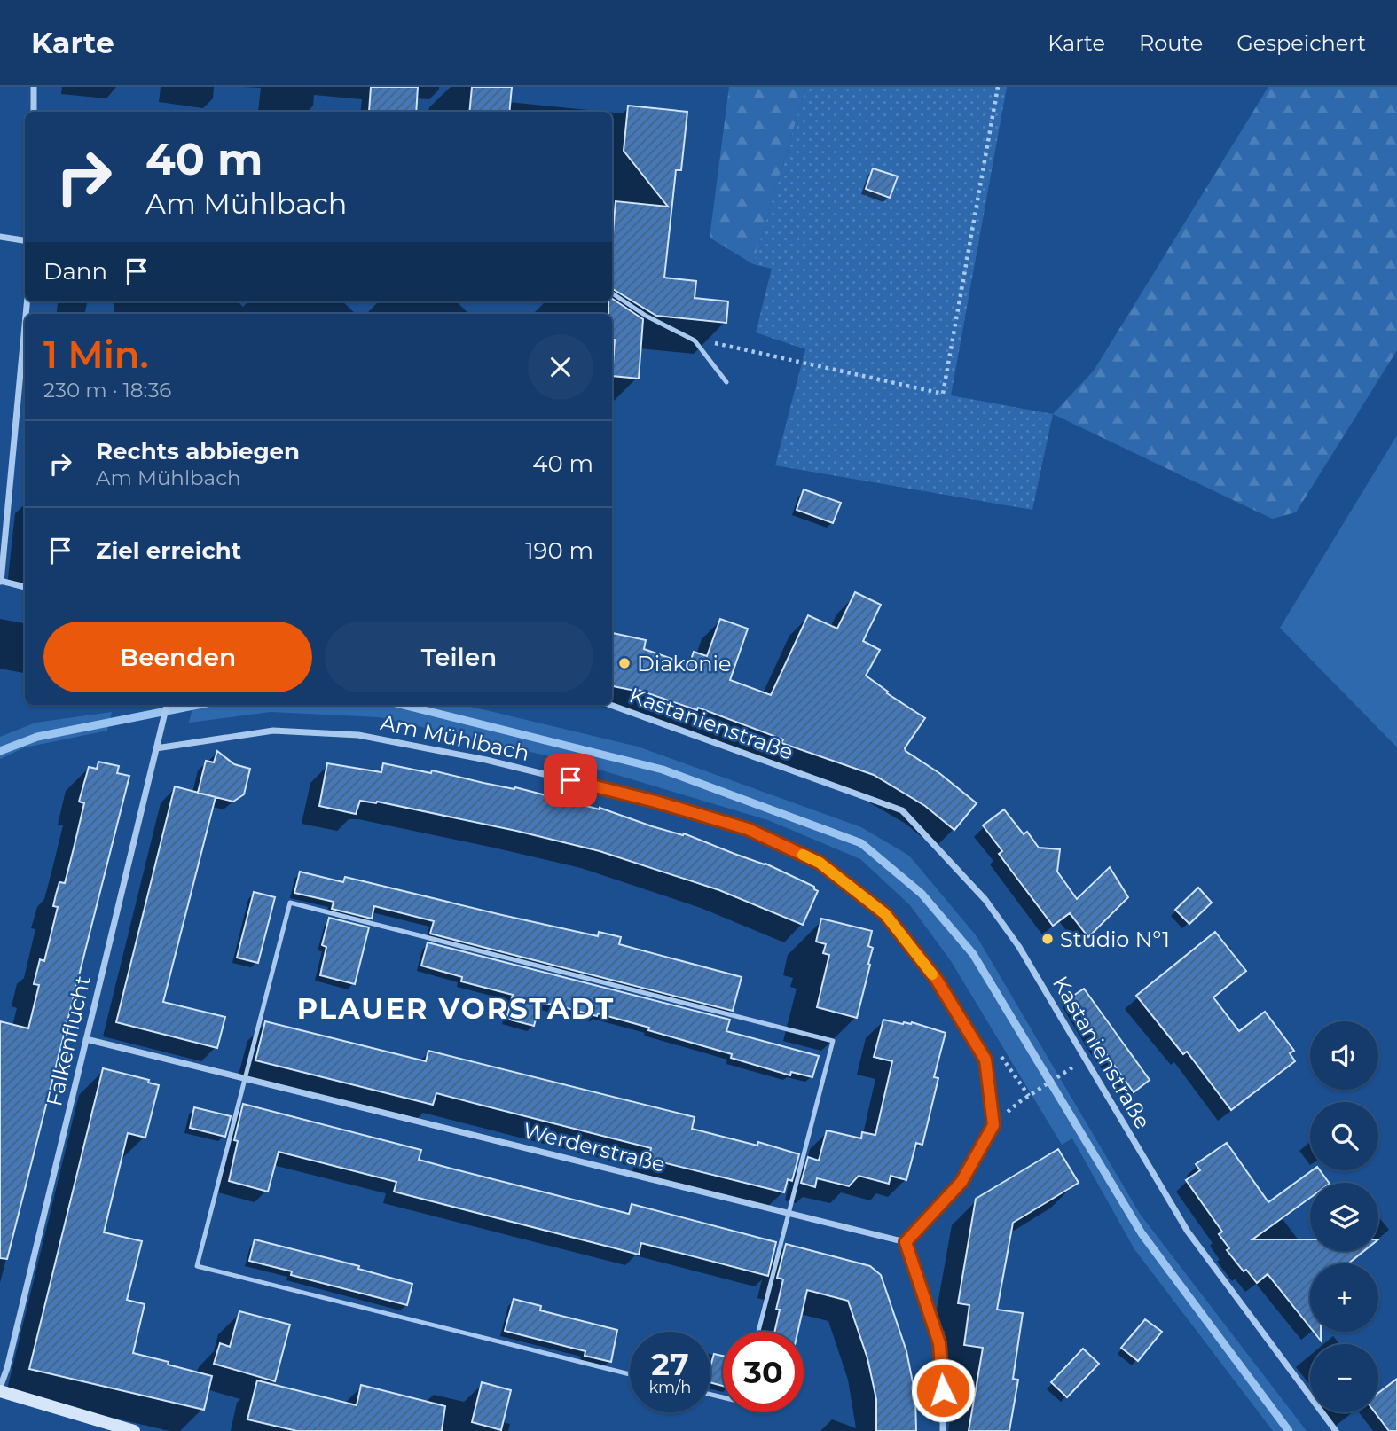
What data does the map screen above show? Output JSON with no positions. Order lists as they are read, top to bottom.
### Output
{
  "streets": {
    "street": [
      "Kastanienstraße",
      "Am Mühlbach",
      "Falkenflucht",
      "Werderstraße"
    ]
  },
  "crossings": [
    ["Am Mühlbach", "Falkenflucht"],
    ["Am Mühlbach", "Werderstraße"],
    ["Falkenflucht", "Werderstraße"]
  ],
  "districts": ["PLAUER VORSTADT"],
  "places": ["Diakonie", "Studio N°1"],
  "page": {
    "header": "Karte",
    "nav": ["Karte", "Route", "Gespeichert"],
    "turn": ["40 m", "Am Mühlbach"],
    "then": "Dann",
    "heading": ["1 Min.", "230 m · 18:36"],
    "list": [
      {
        "name": "Rechts abbiegen",
        "note": "Am Mühlbach",
        "value": "40 m"
      },
      {
        "name": "Ziel erreicht",
        "value": "190 m"
      }
    ],
    "buttons": ["Beenden", "Teilen"],
    "map_buttons": ["+", "−"],
    "speed": "27 km/h",
    "limit": "30"
  }
}
